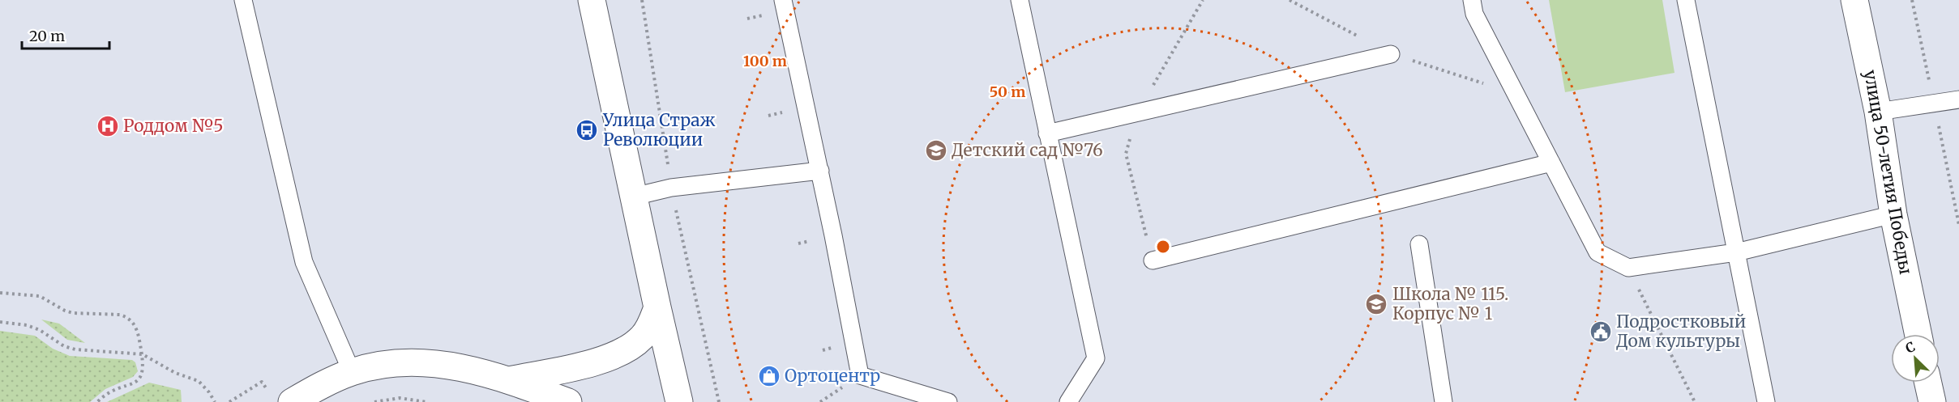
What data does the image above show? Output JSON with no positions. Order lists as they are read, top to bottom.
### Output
{
  "streets": {
    "street": ["улица 50-летия Победы"]
  },
  "places": {
    "hospital": ["Роддом №5"],
    "bus stop": ["Улица Страж Революции"],
    "school or university": ["Детский сад №76", "Школа № 115. Корпус № 1"],
    "public building": ["Подростковый Дом культуры"],
    "shop": ["Ортоцентр"]
  },
  "scale_bar": "20 m",
  "north": "top left",
  "rings": ["100 m", "50 m"]
}
